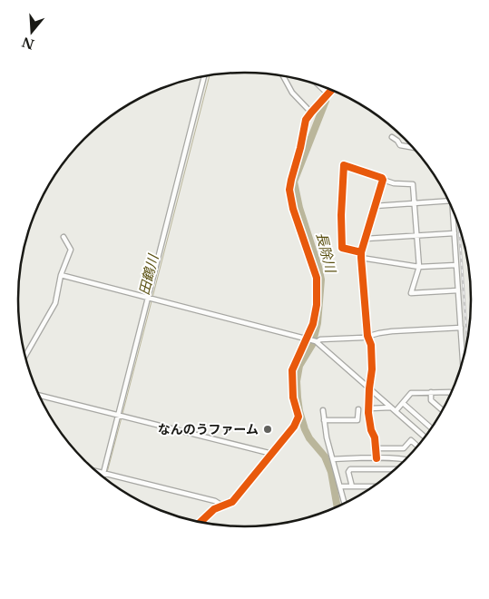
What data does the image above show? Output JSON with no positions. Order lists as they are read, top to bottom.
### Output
{
  "water": ["長除川", "田鶴川"],
  "places": ["なんのうファーム"],
  "north": "bottom"
}
